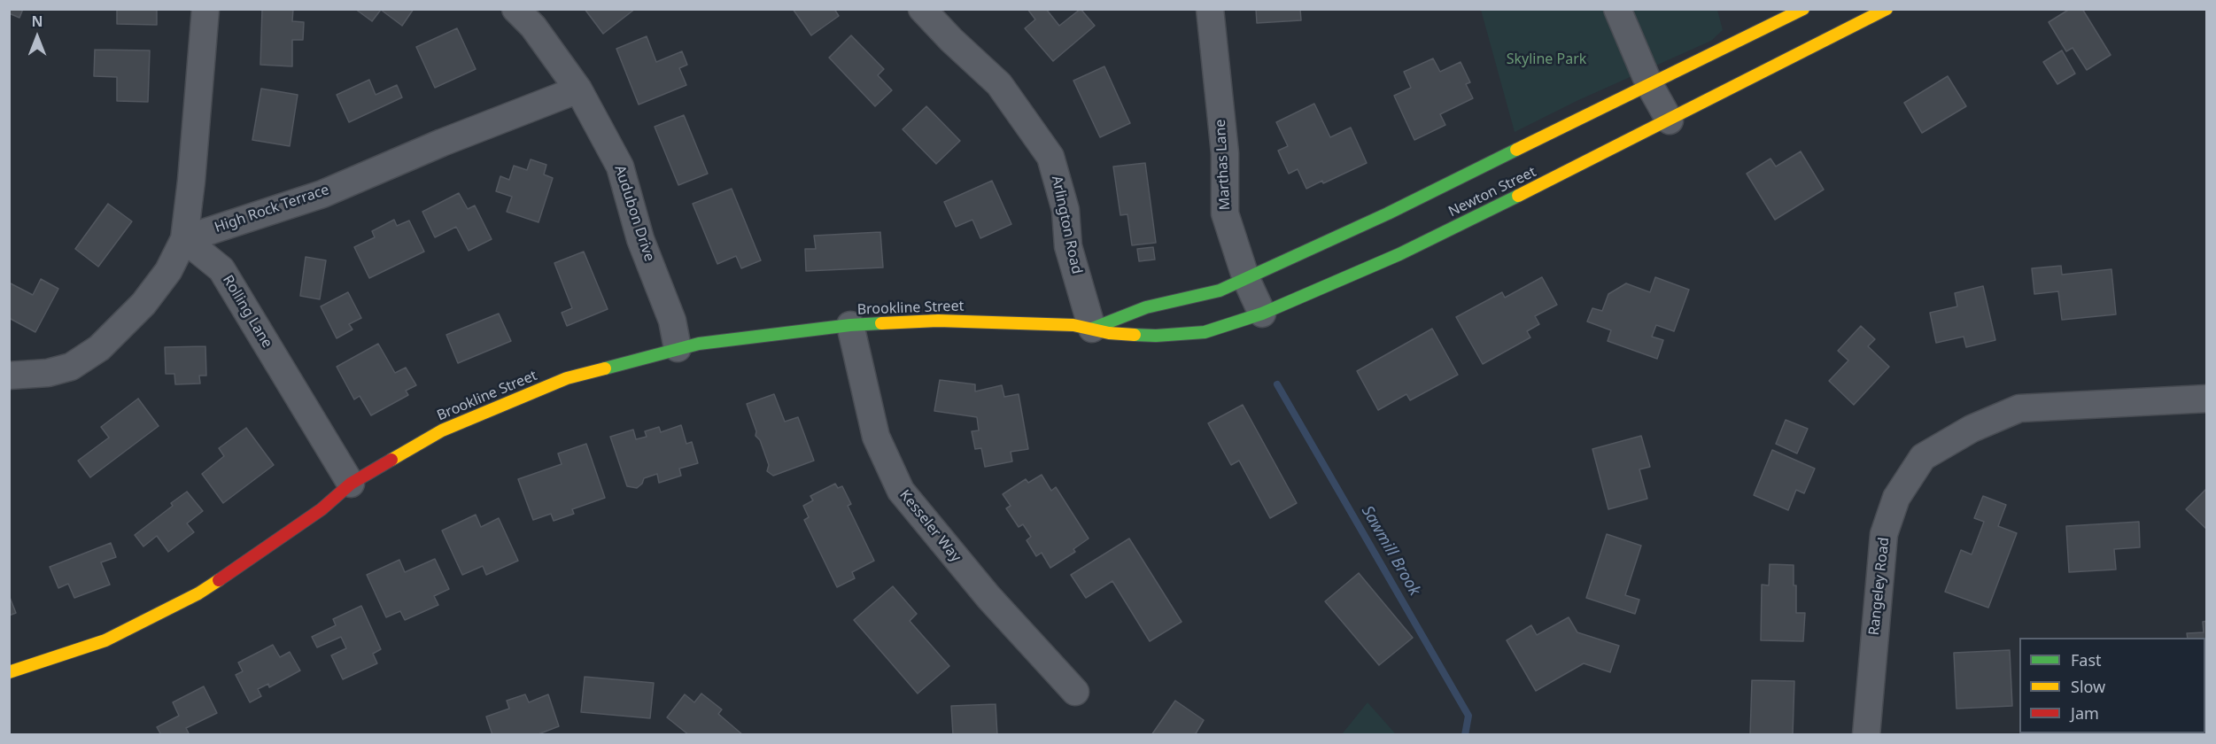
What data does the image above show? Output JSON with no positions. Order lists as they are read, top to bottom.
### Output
{
  "streets": {
    "main road": ["Newton Street", "Brookline Street"],
    "street": [
      "Marthas Lane",
      "High Rock Terrace",
      "Audubon Drive",
      "Arlington Road",
      "Rolling Lane",
      "Kesseler Way",
      "Rangeley Road"
    ]
  },
  "crossings": [
    ["Marthas Lane", "Newton Street"],
    ["Newton Street", "Arlington Road"],
    ["Newton Street", "Brookline Street"],
    ["High Rock Terrace", "Audubon Drive"],
    ["High Rock Terrace", "Rolling Lane"],
    ["Audubon Drive", "Brookline Street"],
    ["Brookline Street", "Rolling Lane"],
    ["Brookline Street", "Kesseler Way"]
  ],
  "water": ["Sawmill Brook"],
  "parks": ["Skyline Park"],
  "legend": ["Fast", "Slow", "Jam"],
  "north": "top"
}
